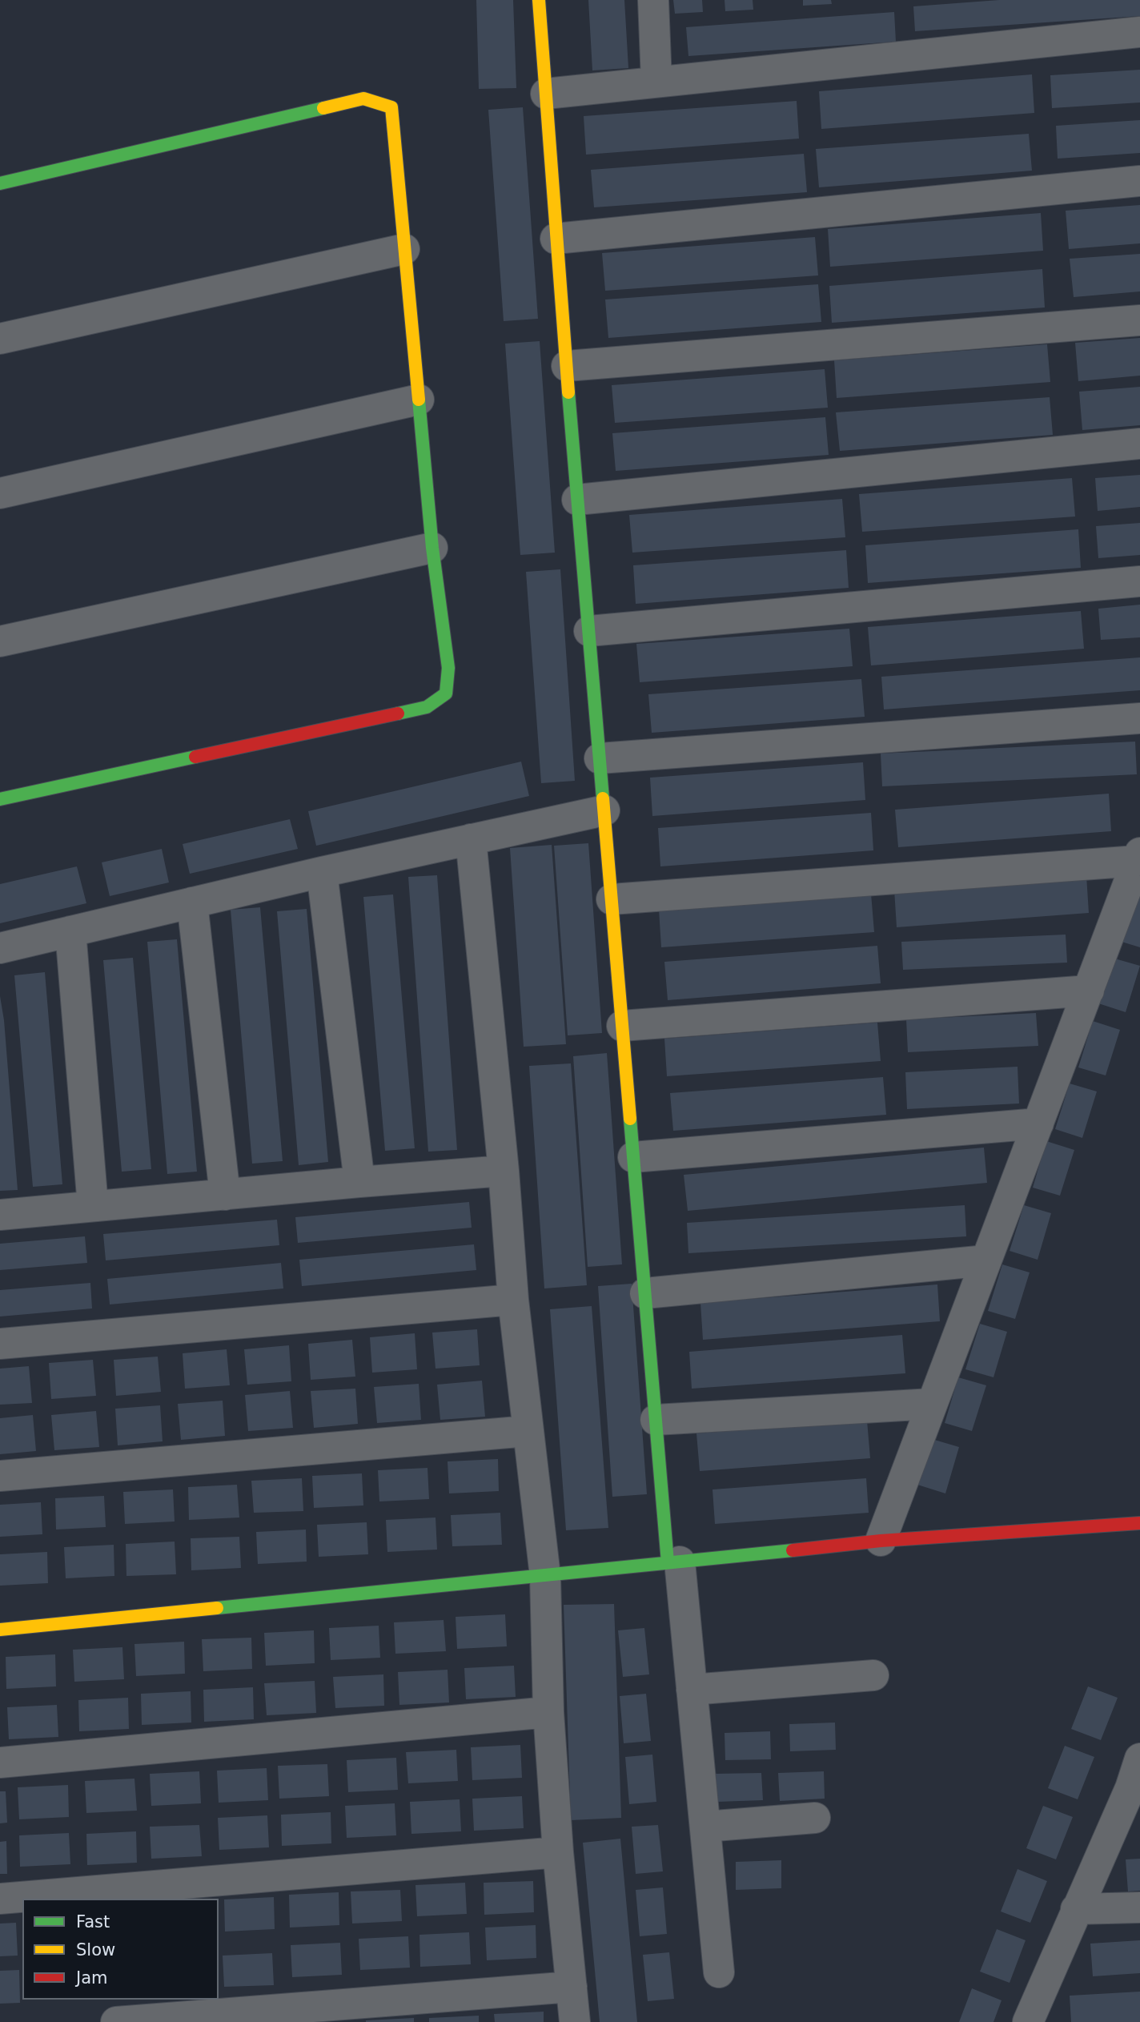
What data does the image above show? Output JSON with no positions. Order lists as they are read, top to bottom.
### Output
{
  "legend": ["Fast", "Slow", "Jam"]
}
